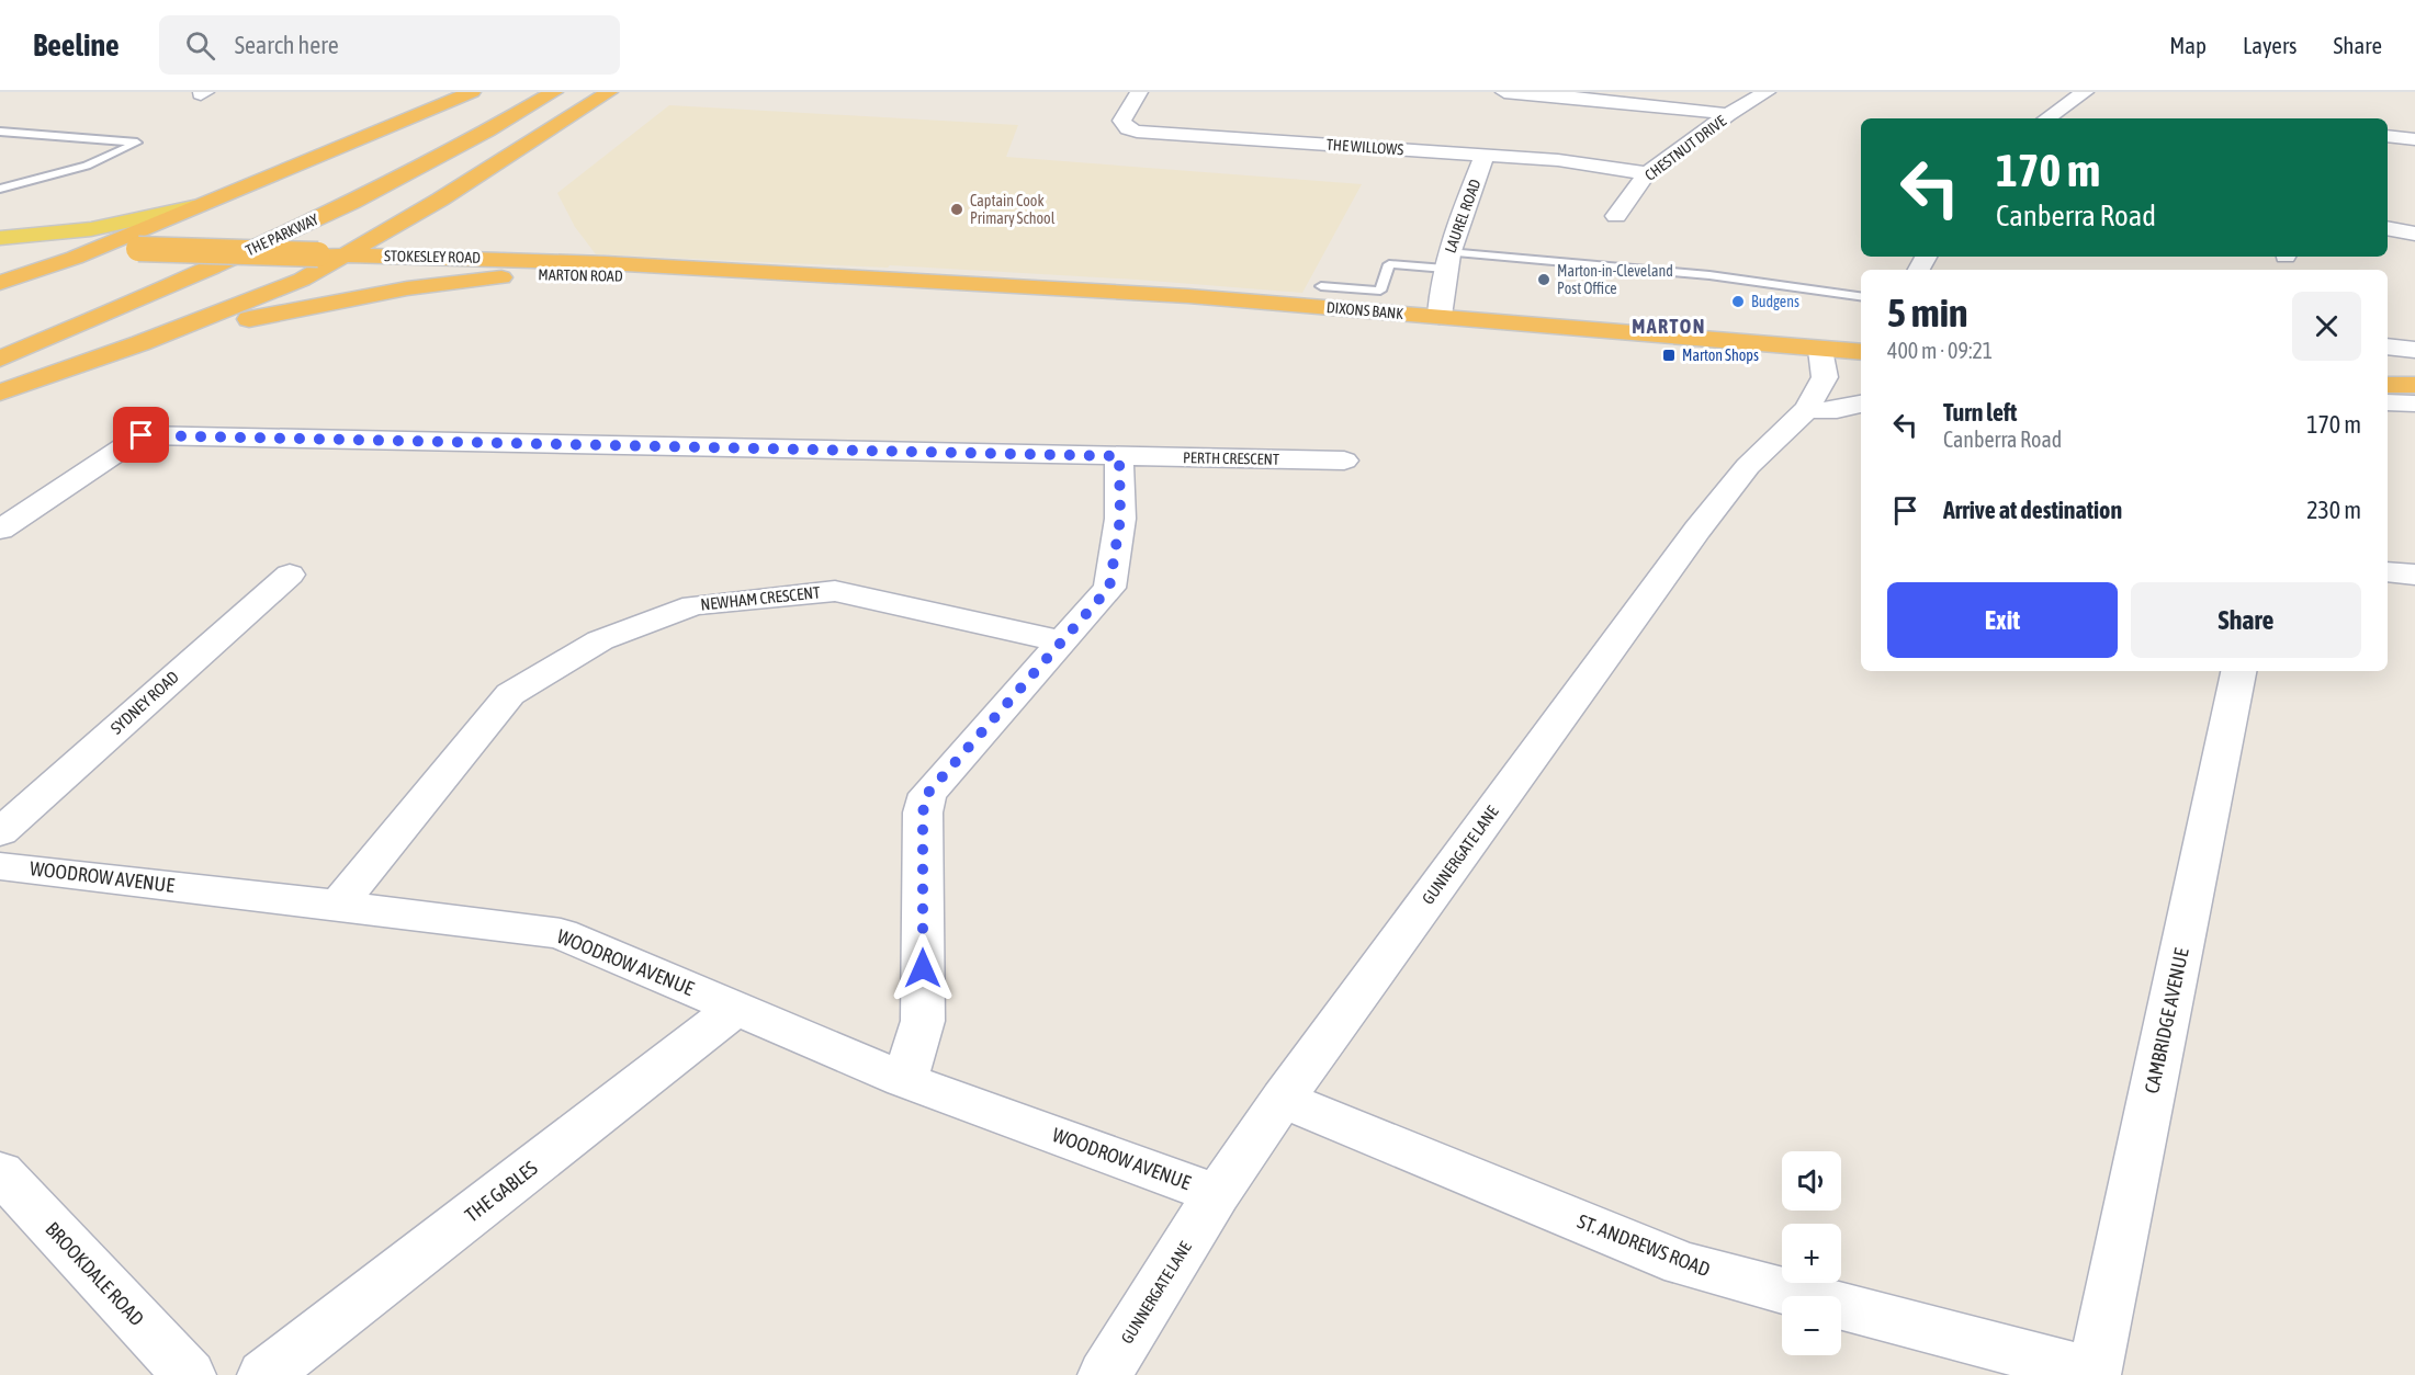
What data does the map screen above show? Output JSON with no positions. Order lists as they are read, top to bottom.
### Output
{
  "streets": {
    "highway": [
      "THE PARKWAY",
      "STOKESLEY ROAD",
      "MARTON ROAD",
      "DIXONS BANK"
    ],
    "street": [
      "THE WILLOWS",
      "CHESTNUT DRIVE",
      "LAUREL ROAD",
      "PERTH CRESCENT",
      "NEWHAM CRESCENT",
      "SYDNEY ROAD",
      "GUNNERGATE LANE",
      "WOODROW AVENUE",
      "CAMBRIDGE AVENUE",
      "THE GABLES",
      "ST. ANDREWS ROAD",
      "BROOKDALE ROAD"
    ]
  },
  "crossings": [
    ["THE WILLOWS", "CHESTNUT DRIVE"],
    ["THE WILLOWS", "LAUREL ROAD"],
    ["LAUREL ROAD", "DIXONS BANK"],
    ["STOKESLEY ROAD", "MARTON ROAD"],
    ["MARTON ROAD", "DIXONS BANK"],
    ["DIXONS BANK", "GUNNERGATE LANE"],
    ["NEWHAM CRESCENT", "WOODROW AVENUE"],
    ["GUNNERGATE LANE", "WOODROW AVENUE"],
    ["GUNNERGATE LANE", "ST. ANDREWS ROAD"],
    ["WOODROW AVENUE", "THE GABLES"],
    ["CAMBRIDGE AVENUE", "ST. ANDREWS ROAD"]
  ],
  "districts": ["MARTON"],
  "places": {
    "other": ["Captain Cook Primary School", "Marton-in-Cleveland Post Office", "Budgens"],
    "transit": ["Marton Shops"]
  },
  "page": {
    "header": "Beeline",
    "search": "Search here",
    "nav": ["Map", "Layers", "Share"],
    "turn": ["170 m", "Canberra Road"],
    "heading": ["5 min", "400 m · 09:21"],
    "list": [
      {
        "name": "Turn left",
        "note": "Canberra Road",
        "value": "170 m"
      },
      {
        "name": "Arrive at destination",
        "value": "230 m"
      }
    ],
    "buttons": ["Exit", "Share"],
    "map_buttons": ["+", "−"]
  }
}
